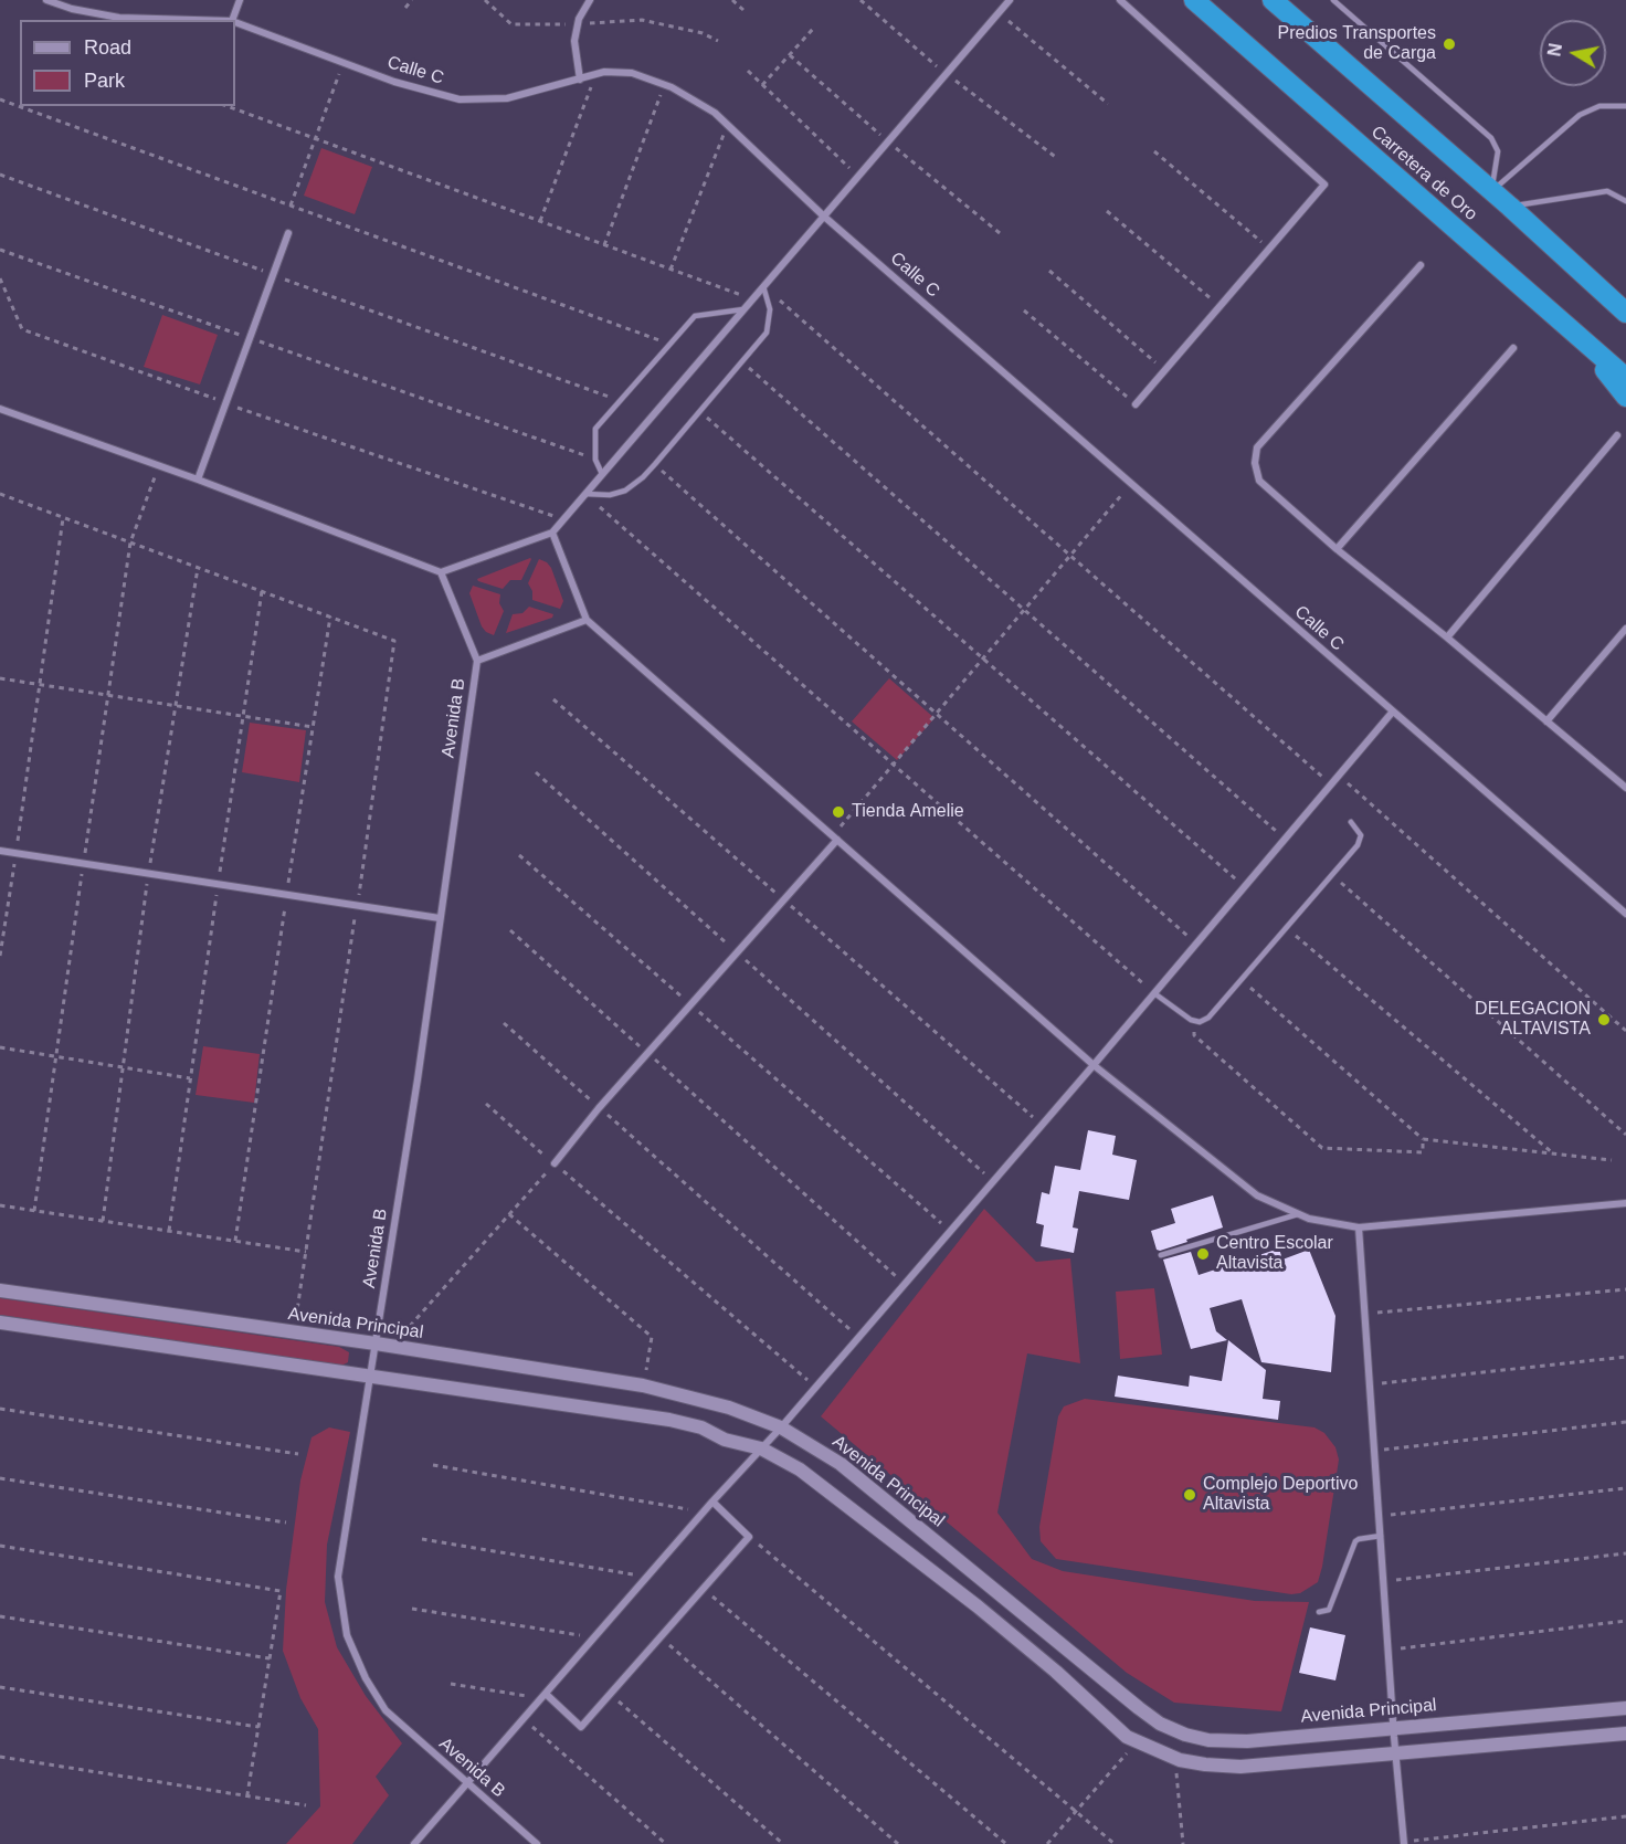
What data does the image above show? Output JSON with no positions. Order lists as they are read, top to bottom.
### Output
{
  "streets": {
    "highway": ["Carretera de Oro"],
    "street": ["Calle C", "Avenida B", "Avenida Principal"]
  },
  "crossings": [
    ["Avenida B", "Avenida Principal"]
  ],
  "places": [
    "Predios Transportes de Carga",
    "Tienda Amelie",
    "DELEGACION ALTAVISTA",
    "Centro Escolar Altavista",
    "Complejo Deportivo Altavista"
  ],
  "legend": ["Road", "Park"],
  "north": "left"
}
